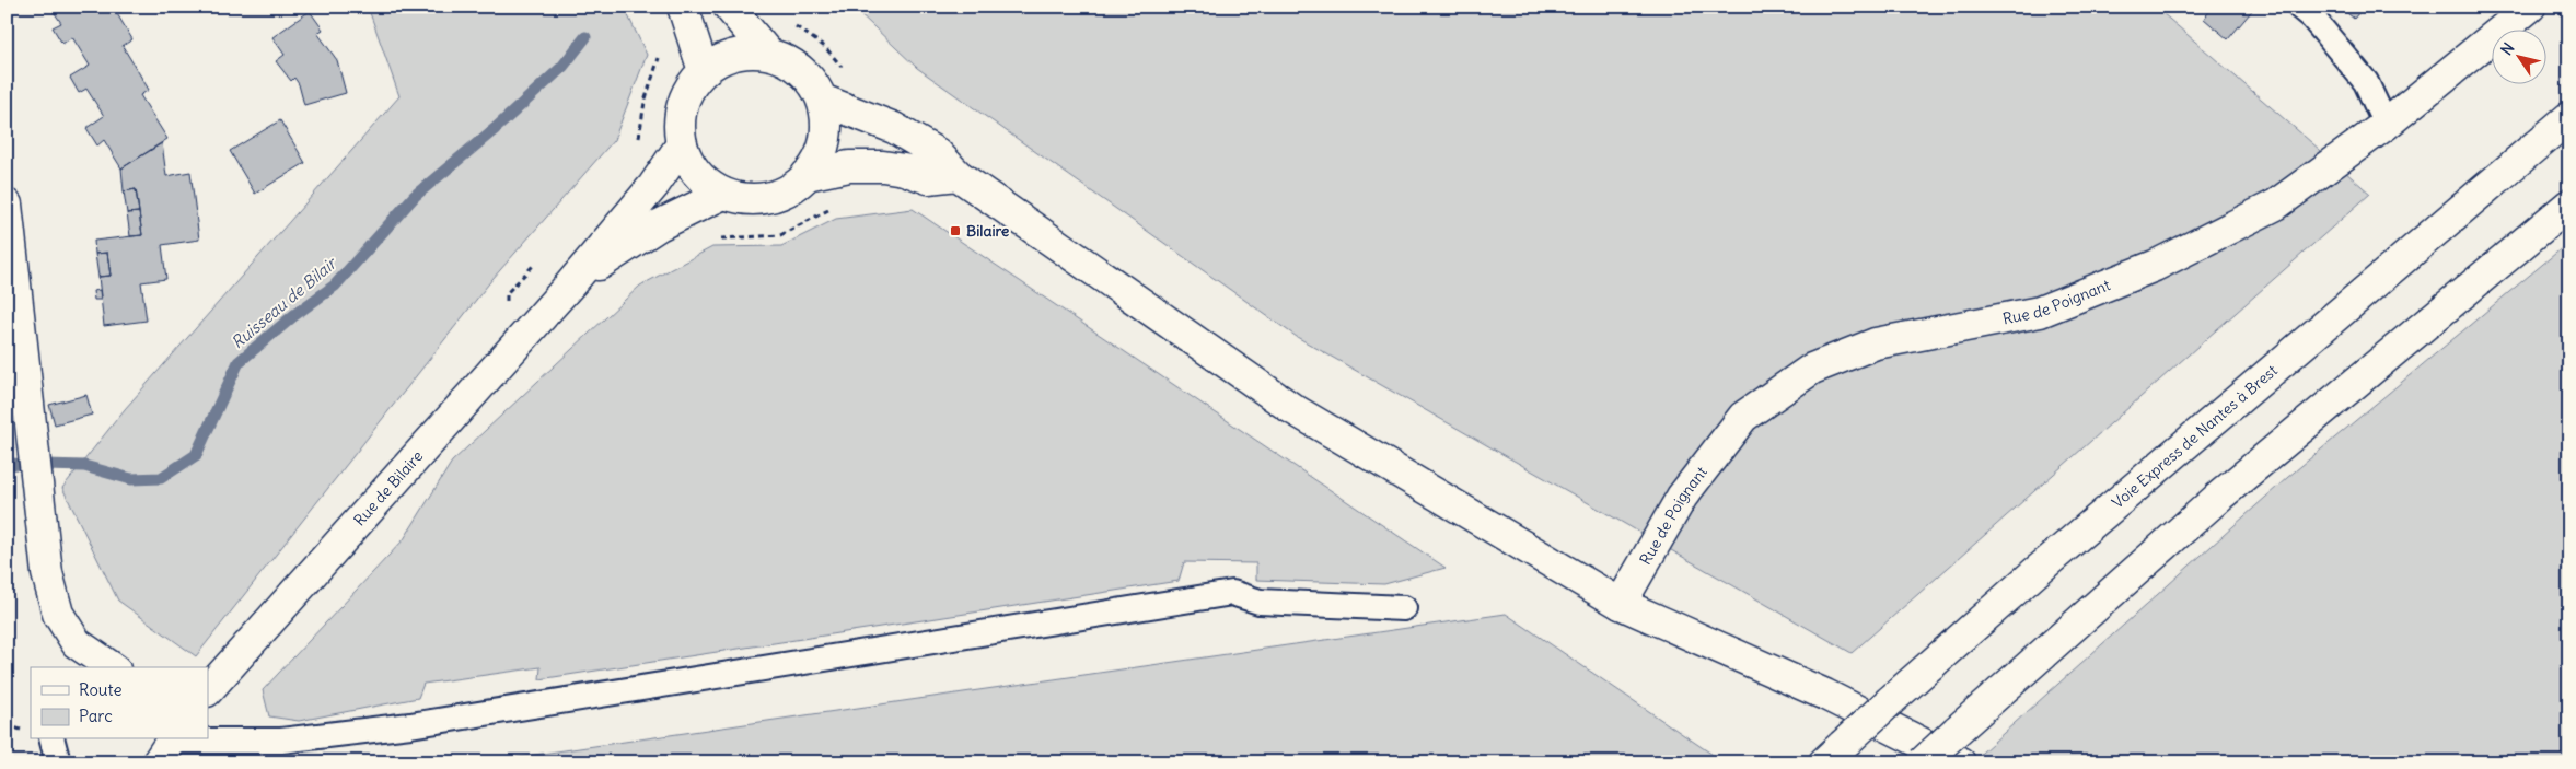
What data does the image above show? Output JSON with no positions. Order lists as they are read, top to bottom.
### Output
{
  "streets": {
    "main road": ["Rue de Poignant", "Voie Express de Nantes à Brest", "Rue de Bilaire"]
  },
  "water": ["Ruisseau de Bilair"],
  "places": {
    "transit": ["Bilaire"]
  },
  "legend": ["Route", "Parc"],
  "north": "top left"
}
